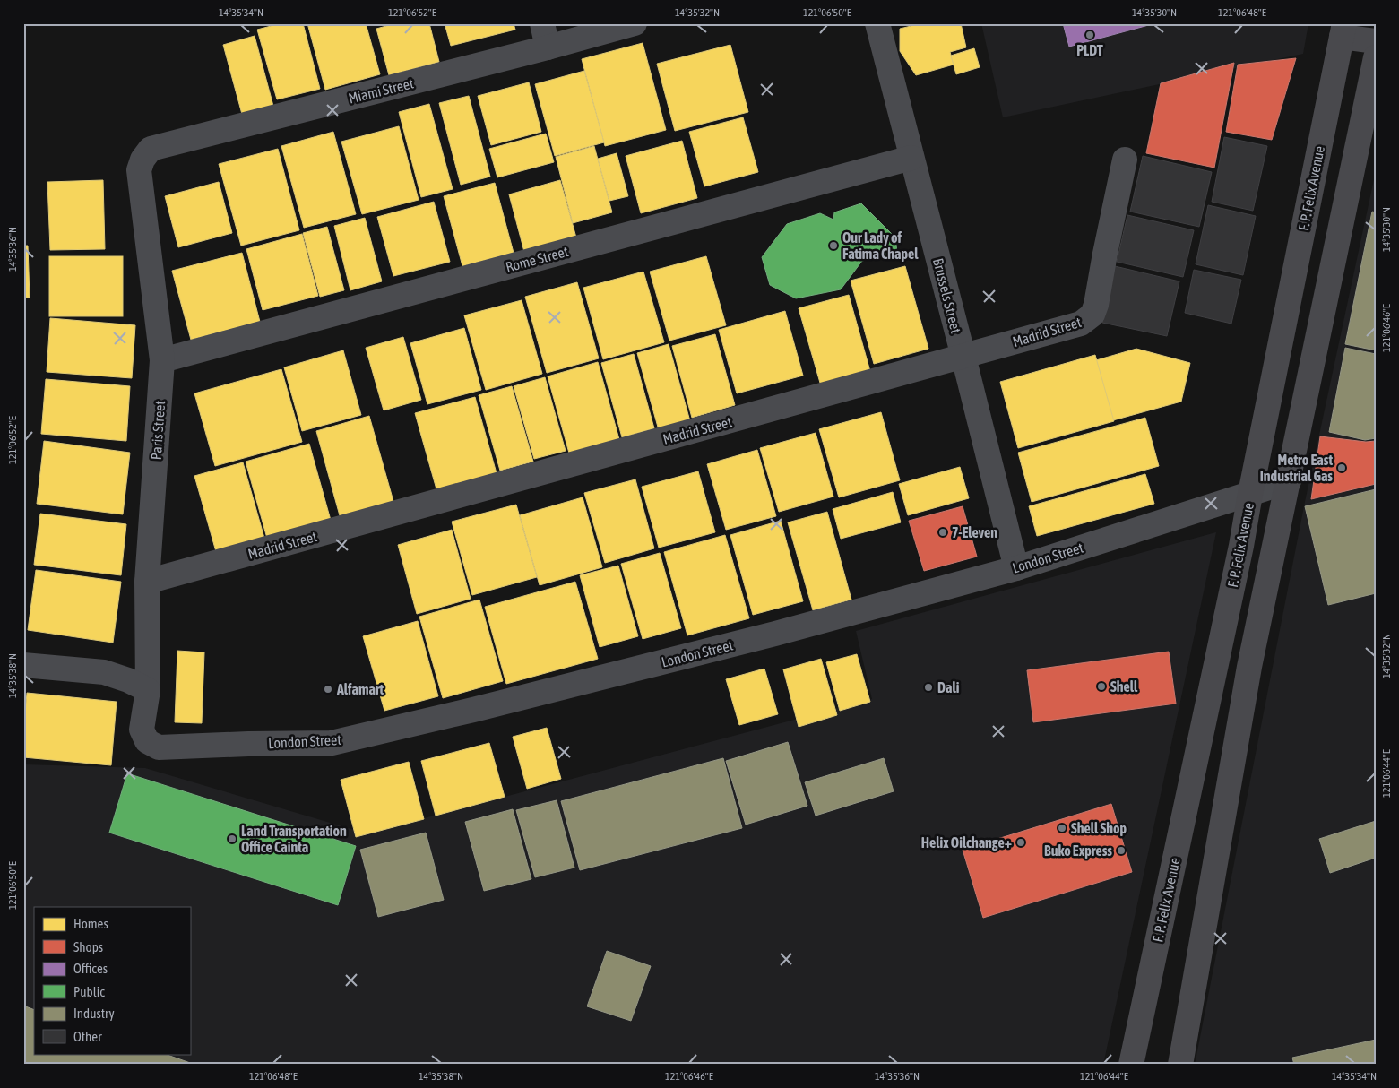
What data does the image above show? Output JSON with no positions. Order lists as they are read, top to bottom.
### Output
{
  "streets": {
    "main road": ["F. P. Felix Avenue"],
    "street": [
      "Miami Street",
      "Rome Street",
      "Brussels Street",
      "Madrid Street",
      "Paris Street",
      "London Street"
    ]
  },
  "crossings": [
    ["Miami Street", "Paris Street"],
    ["F. P. Felix Avenue", "London Street"],
    ["Rome Street", "Brussels Street"],
    ["Rome Street", "Paris Street"],
    ["Brussels Street", "Madrid Street"],
    ["Brussels Street", "London Street"],
    ["Madrid Street", "Paris Street"],
    ["Paris Street", "London Street"]
  ],
  "places": [
    "PLDT",
    "Our Lady of Fatima Chapel",
    "Metro East Industrial Gas",
    "7-Eleven",
    "Shell",
    "Dali",
    "Alfamart",
    "Shell Shop",
    "Land Transportation Office Cainta",
    "Helix Oilchange+",
    "Buko Express"
  ],
  "legend": [
    "Homes",
    "Shops",
    "Offices",
    "Public",
    "Industry",
    "Other"
  ],
  "coordinates": [
    "14°35'34\"N",
    "121°06'52\"E",
    "14°35'32\"N",
    "121°06'50\"E",
    "14°35'30\"N",
    "121°06'48\"E",
    "14°35'36\"N",
    "121°06'46\"E",
    "14°35'38\"N",
    "121°06'44\"E"
  ]
}
